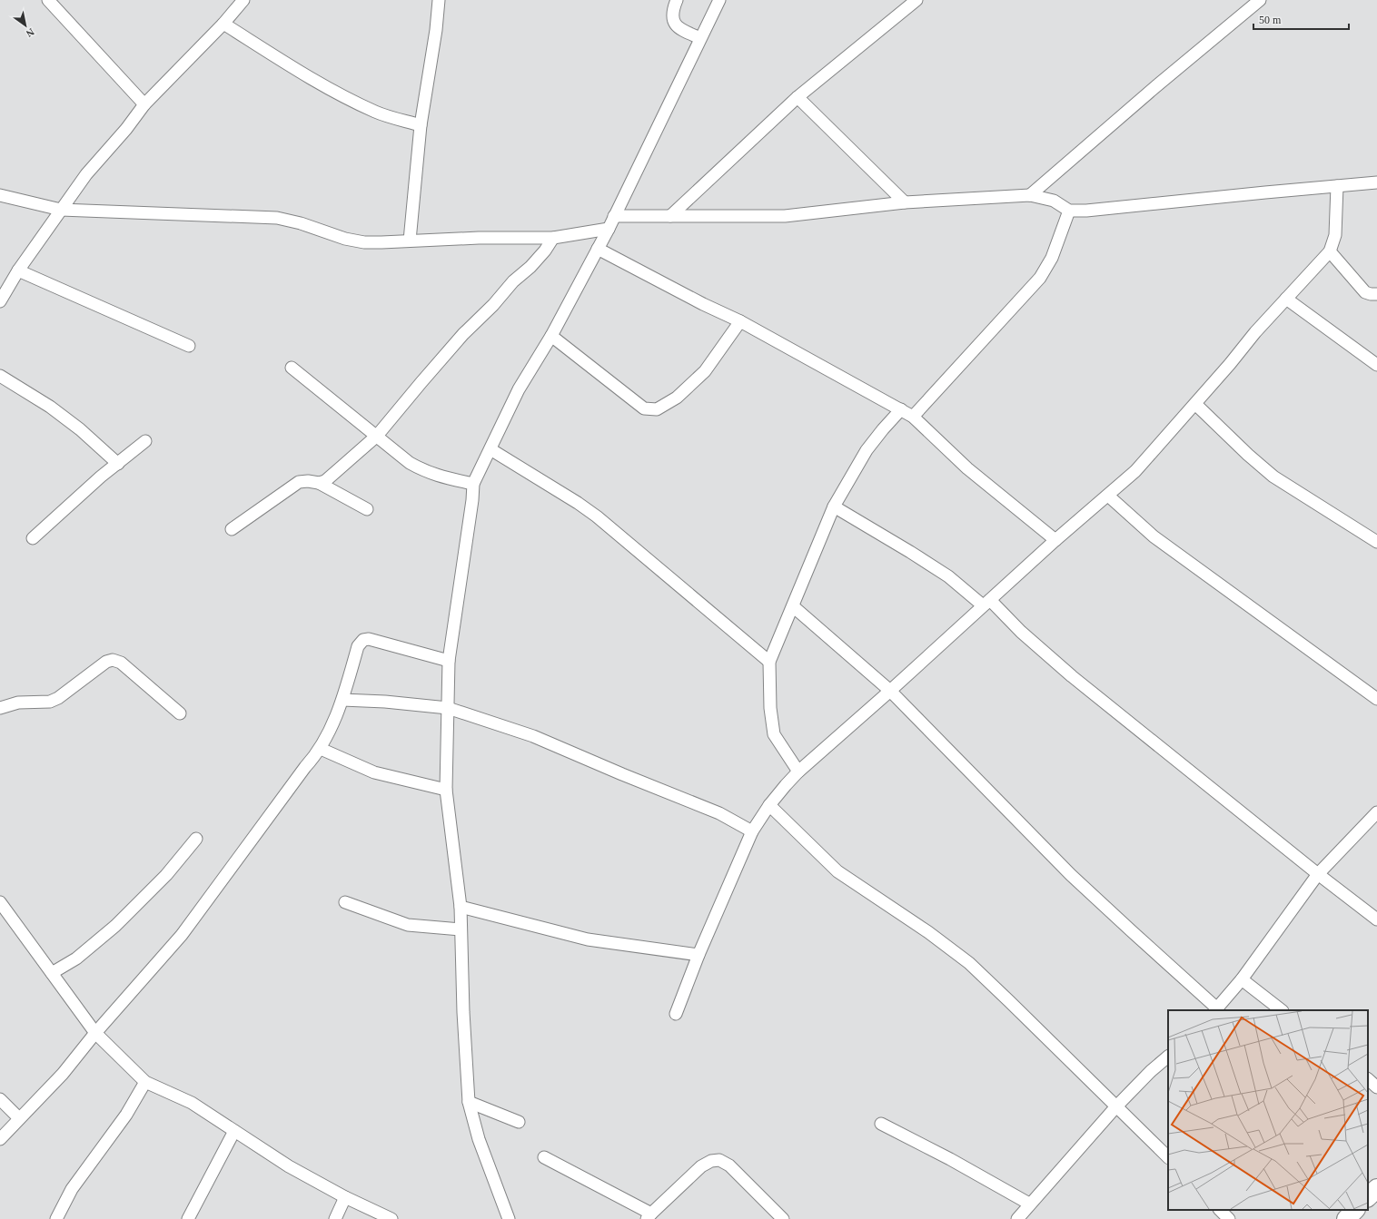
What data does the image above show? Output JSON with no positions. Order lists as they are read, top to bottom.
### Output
{
  "scale_bar": "50 m",
  "north": "bottom right"
}
